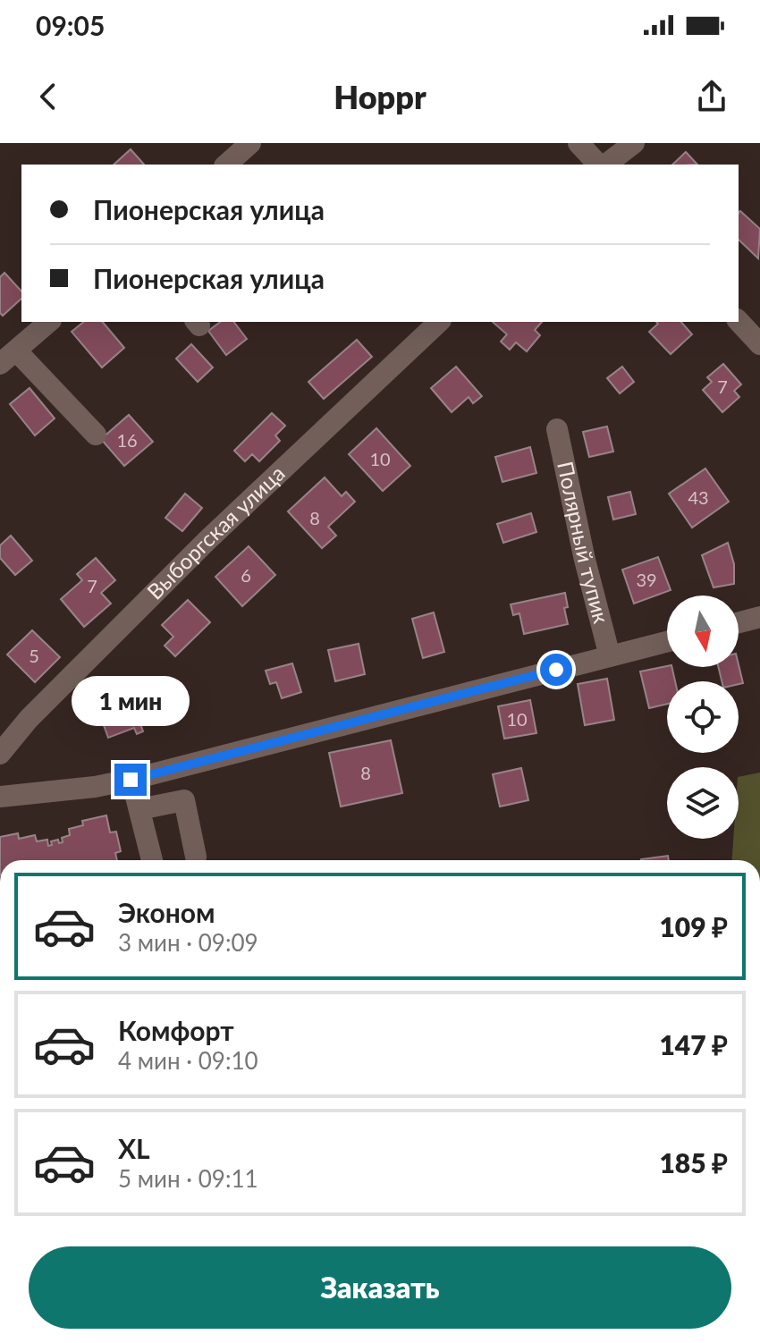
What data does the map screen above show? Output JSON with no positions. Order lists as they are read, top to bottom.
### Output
{
  "streets": {
    "street": ["Выборгская улица", "Полярный тупик"]
  },
  "house_numbers": [
    "7",
    "16",
    "10",
    "43",
    "8",
    "6",
    "39",
    "7",
    "5",
    "10",
    "8"
  ],
  "north": "bottom",
  "page": {
    "status": "09:05",
    "header": "Hoppr",
    "banner": ["Пионерская улица", "Пионерская улица"],
    "bubble": "1 мин",
    "list": [
      {
        "name": "Эконом",
        "note": "3 мин · 09:09",
        "value": "109 ₽"
      },
      {
        "name": "Комфорт",
        "note": "4 мин · 09:10",
        "value": "147 ₽"
      },
      {
        "name": "XL",
        "note": "5 мин · 09:11",
        "value": "185 ₽"
      }
    ],
    "buttons": "Заказать"
  }
}
